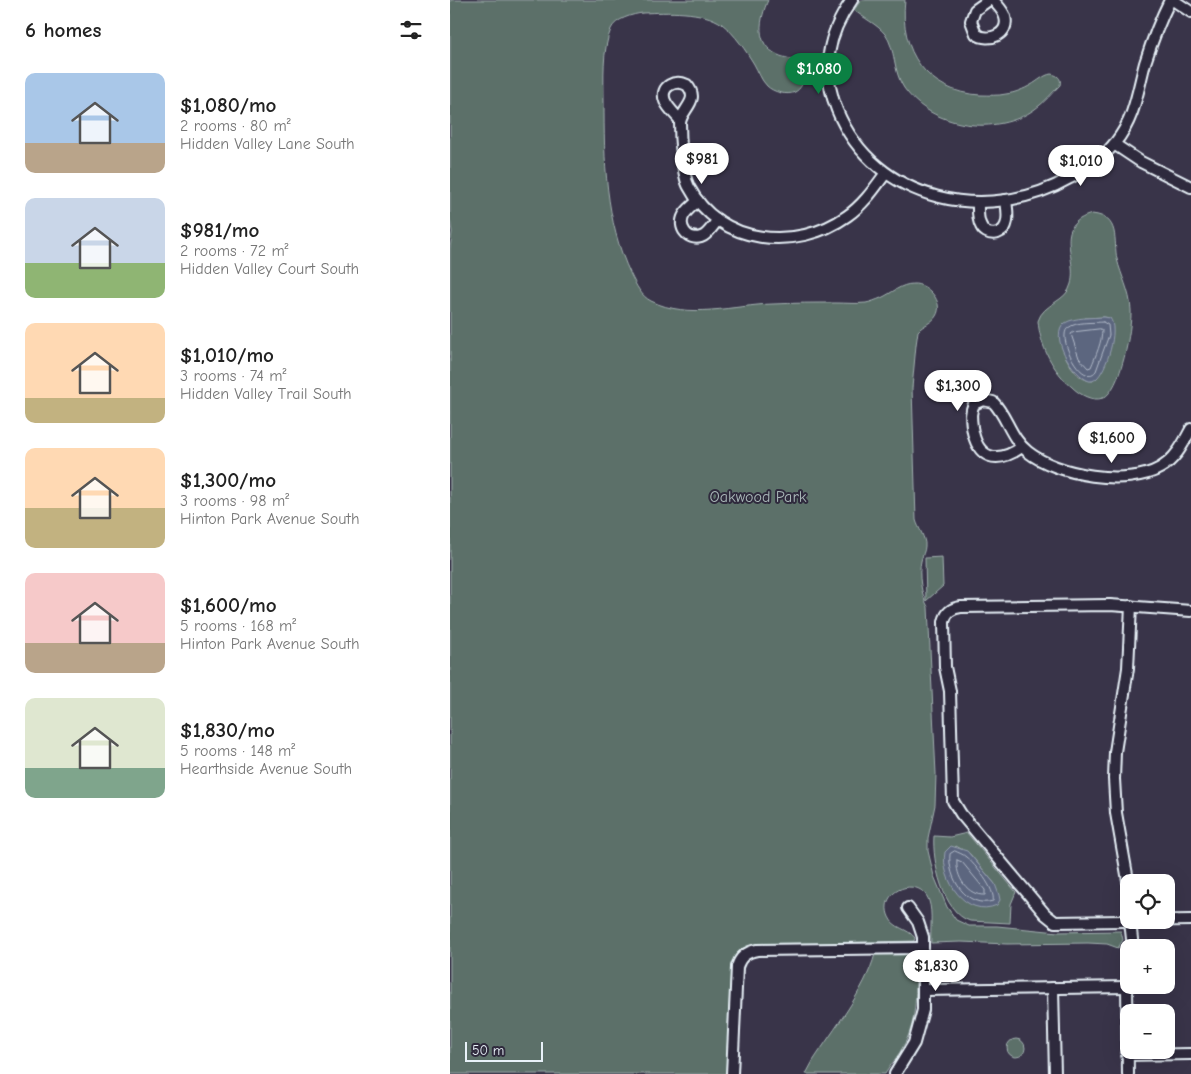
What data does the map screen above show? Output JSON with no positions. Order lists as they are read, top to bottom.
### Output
{
  "parks": ["Oakwood Park"],
  "scale_bar": "50 m",
  "page": {
    "heading": "6 homes",
    "price": [
      "$1,080",
      "$981",
      "$1,010",
      "$1,300",
      "$1,600",
      "$1,830"
    ],
    "list": [
      {
        "name": "$1,080/mo",
        "note": "2 rooms · 80 m² · Hidden Valley Lane South"
      },
      {
        "name": "$981/mo",
        "note": "2 rooms · 72 m² · Hidden Valley Court South"
      },
      {
        "name": "$1,010/mo",
        "note": "3 rooms · 74 m² · Hidden Valley Trail South"
      },
      {
        "name": "$1,300/mo",
        "note": "3 rooms · 98 m² · Hinton Park Avenue South"
      },
      {
        "name": "$1,600/mo",
        "note": "5 rooms · 168 m² · Hinton Park Avenue South"
      },
      {
        "name": "$1,830/mo",
        "note": "5 rooms · 148 m² · Hearthside Avenue South"
      }
    ],
    "map_buttons": ["+", "−"],
    "scale": "50 m"
  }
}
